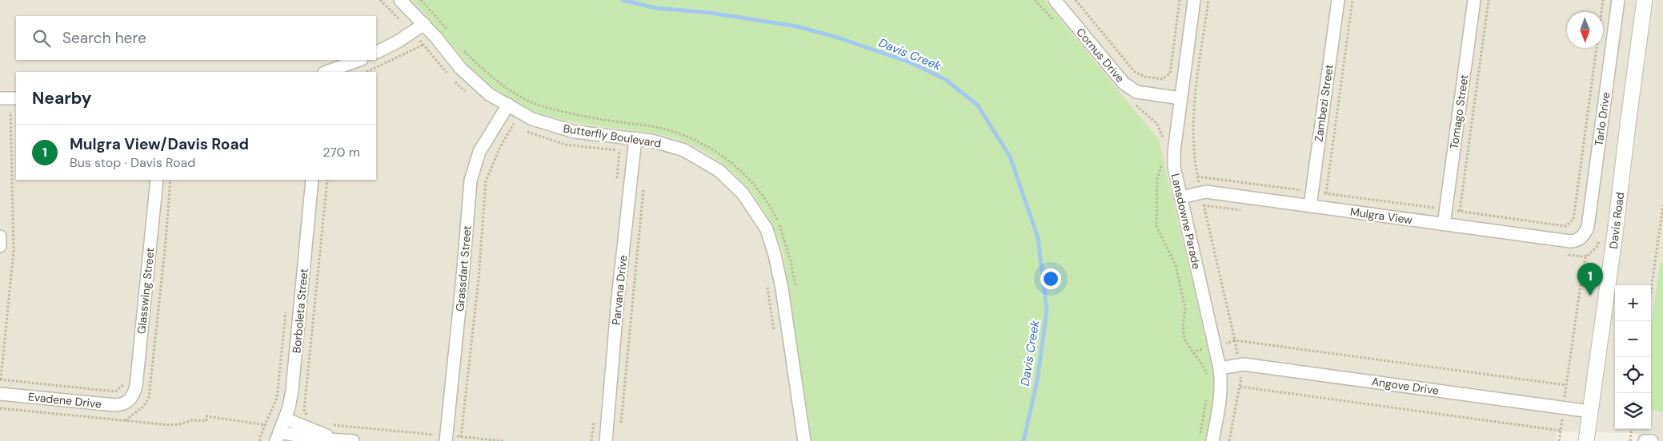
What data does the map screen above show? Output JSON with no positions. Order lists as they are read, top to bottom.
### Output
{
  "streets": {
    "street": [
      "Cornus Drive",
      "Zambezi Street",
      "Tomago Street",
      "Tarlo Drive",
      "Butterfly Boulevard",
      "Mulgra View",
      "Davis Road",
      "Lansdowne Parade",
      "Grassdart Street",
      "Parvana Drive",
      "Glasswing Street",
      "Borboleta Street",
      "Angove Drive",
      "Evadene Drive"
    ]
  },
  "crossings": [
    ["Cornus Drive", "Lansdowne Parade"],
    ["Zambezi Street", "Mulgra View"],
    ["Tomago Street", "Mulgra View"],
    ["Tarlo Drive", "Mulgra View"],
    ["Butterfly Boulevard", "Grassdart Street"],
    ["Butterfly Boulevard", "Parvana Drive"],
    ["Mulgra View", "Lansdowne Parade"],
    ["Davis Road", "Angove Drive"],
    ["Lansdowne Parade", "Angove Drive"],
    ["Glasswing Street", "Evadene Drive"]
  ],
  "water": ["Davis Creek"],
  "north": "bottom",
  "page": {
    "search": "Search here",
    "heading": "Nearby",
    "list": [
      {
        "mark": "1",
        "name": "Mulgra View/Davis Road",
        "note": "Bus stop · Davis Road",
        "value": "270 m"
      }
    ],
    "pins": "1",
    "map_buttons": ["+", "−"]
  }
}
